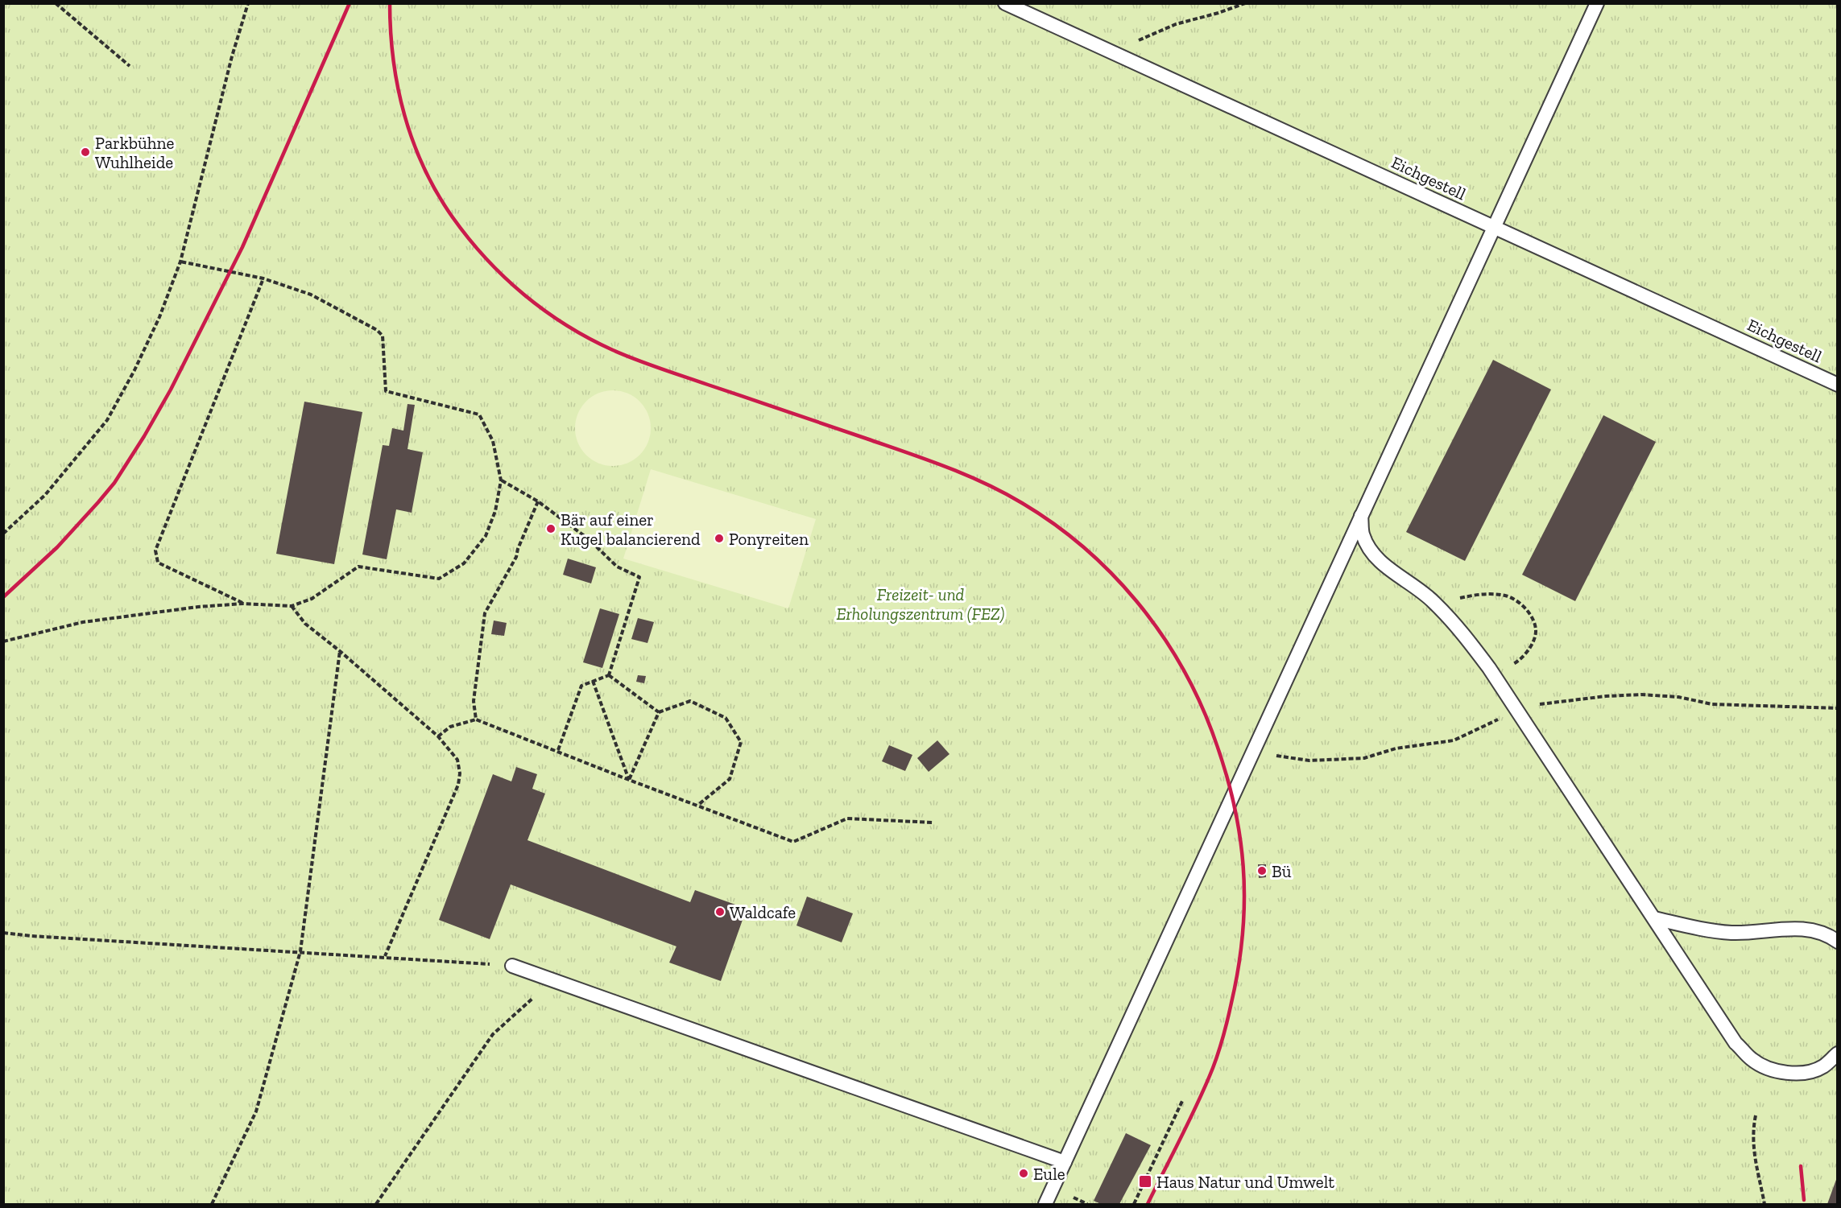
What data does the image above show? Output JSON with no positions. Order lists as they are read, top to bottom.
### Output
{
  "streets": {
    "lane": ["Eichgestell"]
  },
  "parks": ["Freizeit- und Erholungszentrum (FEZ)"],
  "places": {
    "other": [
      "Parkbühne Wuhlheide",
      "Bär auf einer Kugel balancierend",
      "Ponyreiten",
      "Bü",
      "Waldcafe",
      "Eule"
    ],
    "transit": ["Haus Natur und Umwelt"]
  }
}
